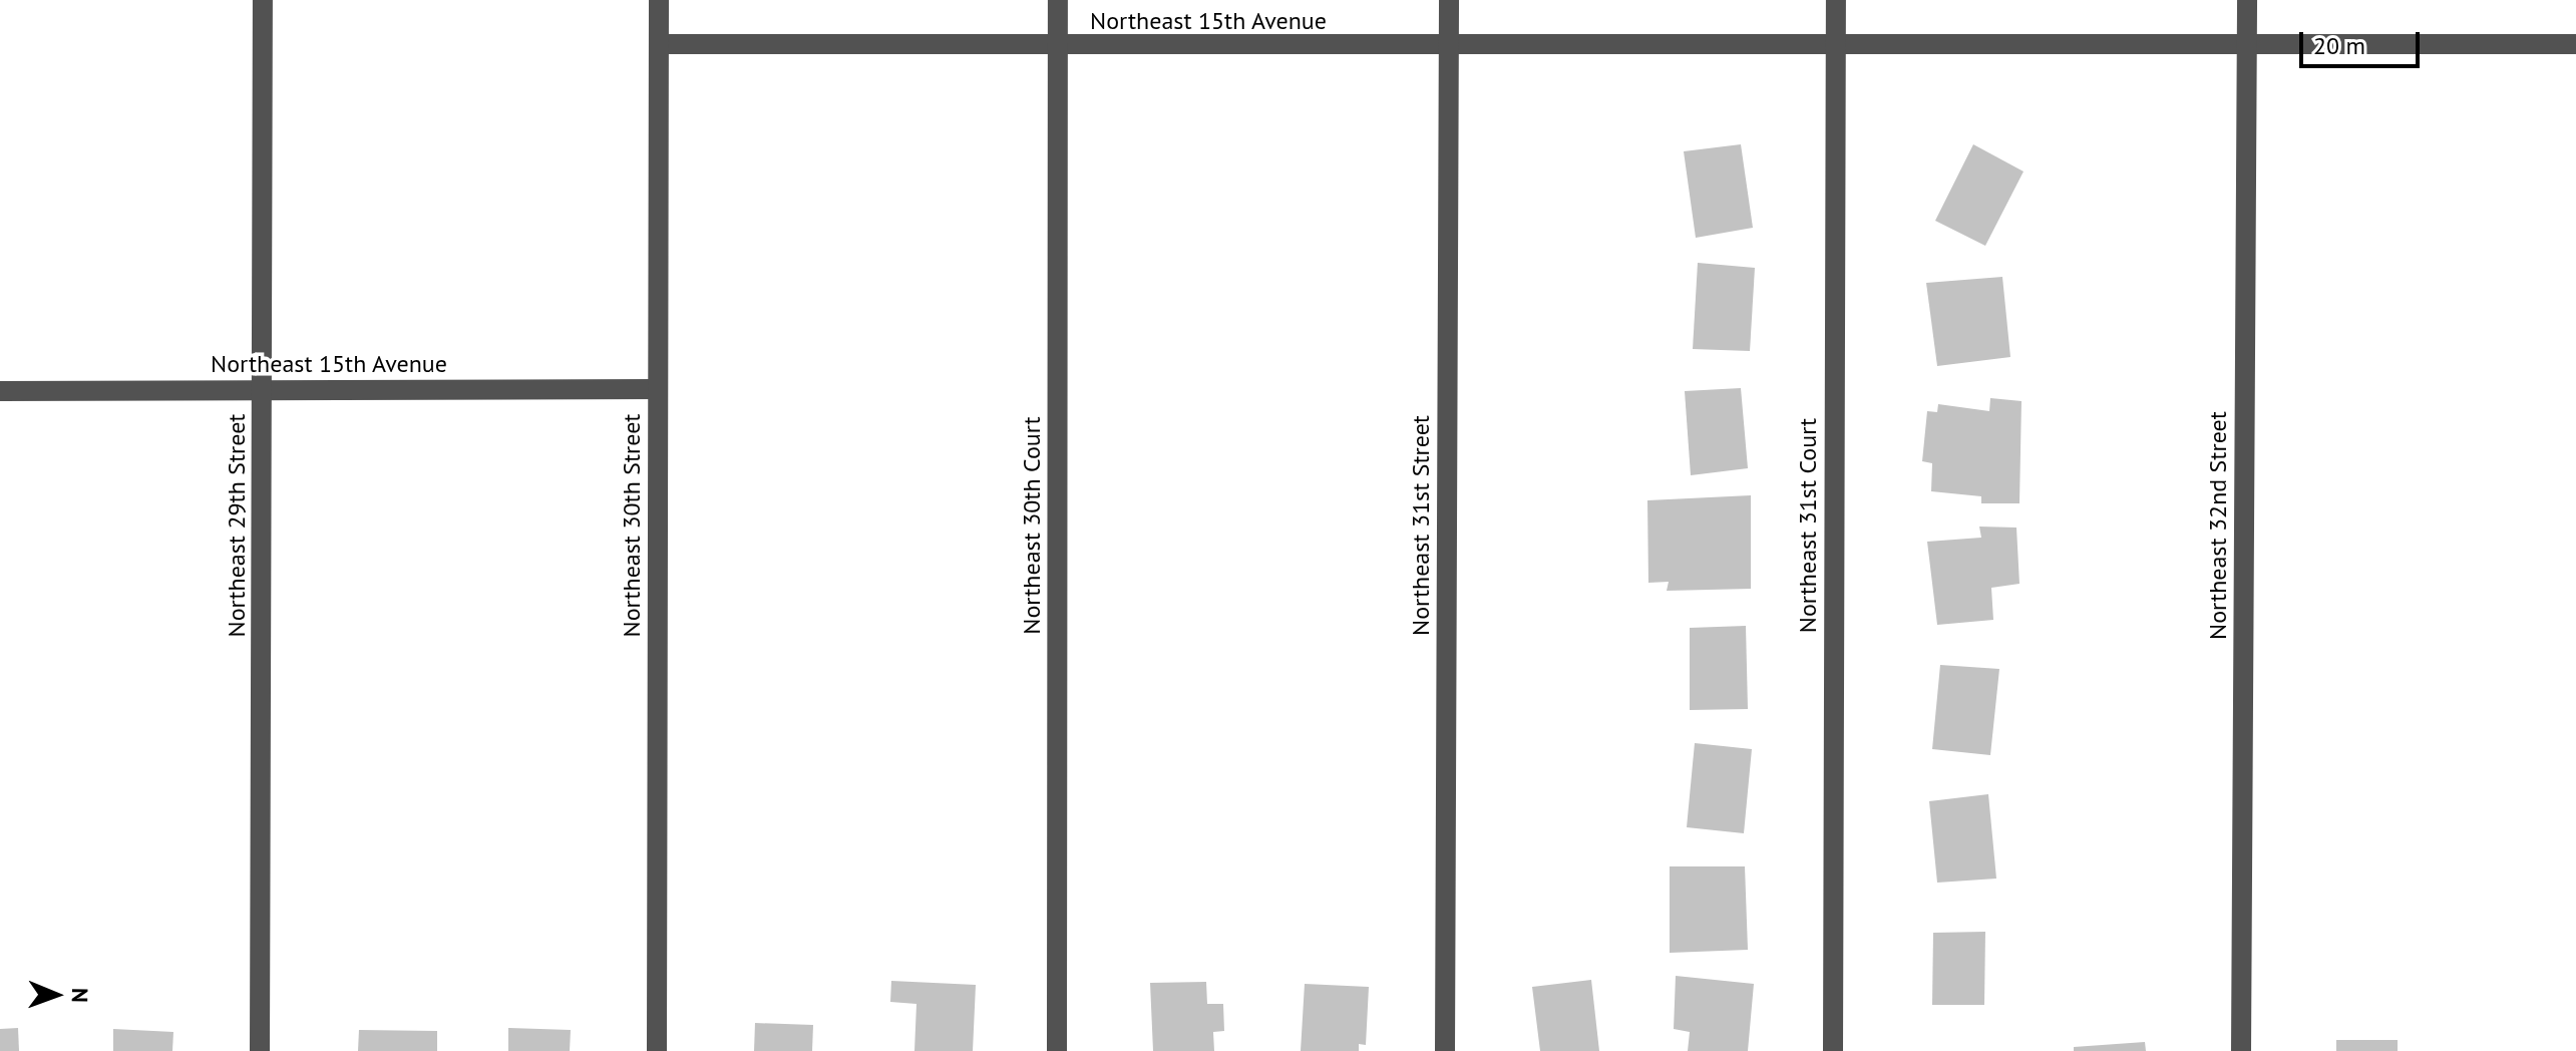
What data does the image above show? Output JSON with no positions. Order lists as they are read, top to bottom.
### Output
{
  "streets": {
    "street": [
      "Northeast 15th Avenue",
      "Northeast 29th Street",
      "Northeast 30th Street",
      "Northeast 30th Court",
      "Northeast 31st Street",
      "Northeast 31st Court",
      "Northeast 32nd Street"
    ]
  },
  "crossings": [
    ["Northeast 15th Avenue", "Northeast 29th Street"],
    ["Northeast 15th Avenue", "Northeast 30th Street"],
    ["Northeast 15th Avenue", "Northeast 30th Court"],
    ["Northeast 15th Avenue", "Northeast 31st Street"],
    ["Northeast 15th Avenue", "Northeast 31st Court"],
    ["Northeast 15th Avenue", "Northeast 32nd Street"]
  ],
  "scale_bar": "20 m",
  "north": "right"
}
